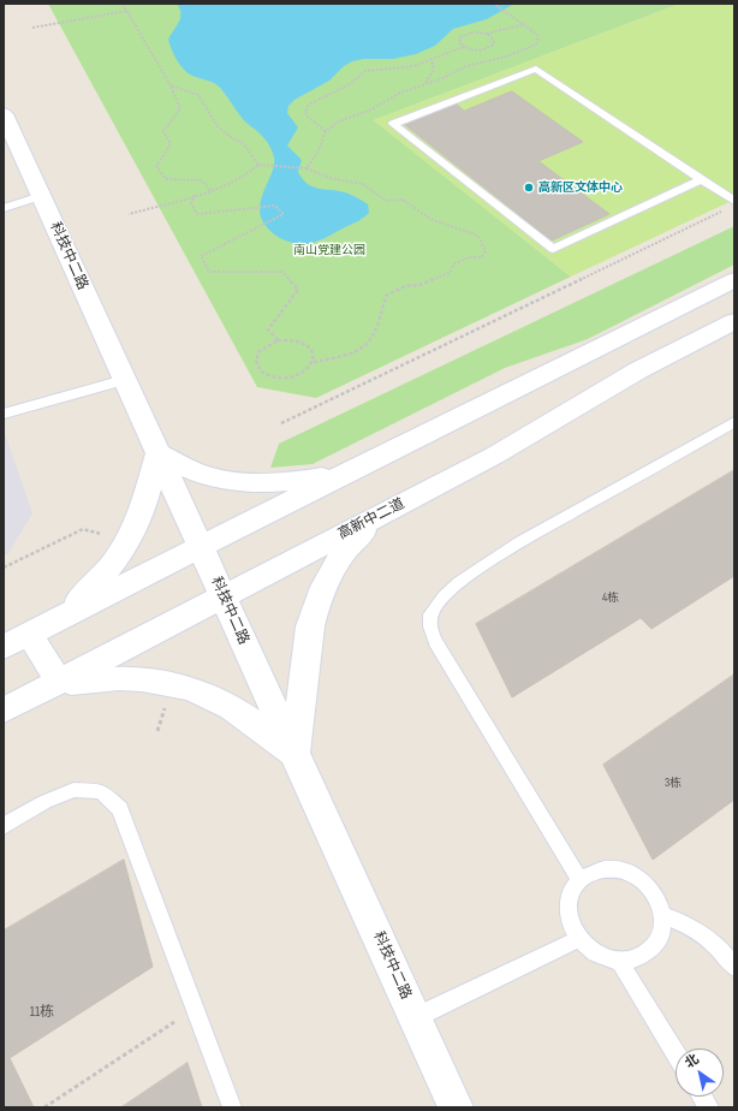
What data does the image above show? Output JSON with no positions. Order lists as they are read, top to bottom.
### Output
{
  "streets": {
    "main road": ["科技中二路", "高新中二道"]
  },
  "crossings": [
    ["科技中二路", "高新中二道"]
  ],
  "parks": ["南山党建公园"],
  "places": ["高新区文体中心"],
  "house_numbers": ["4栋", "3栋", "11栋"],
  "north": "top left"
}
